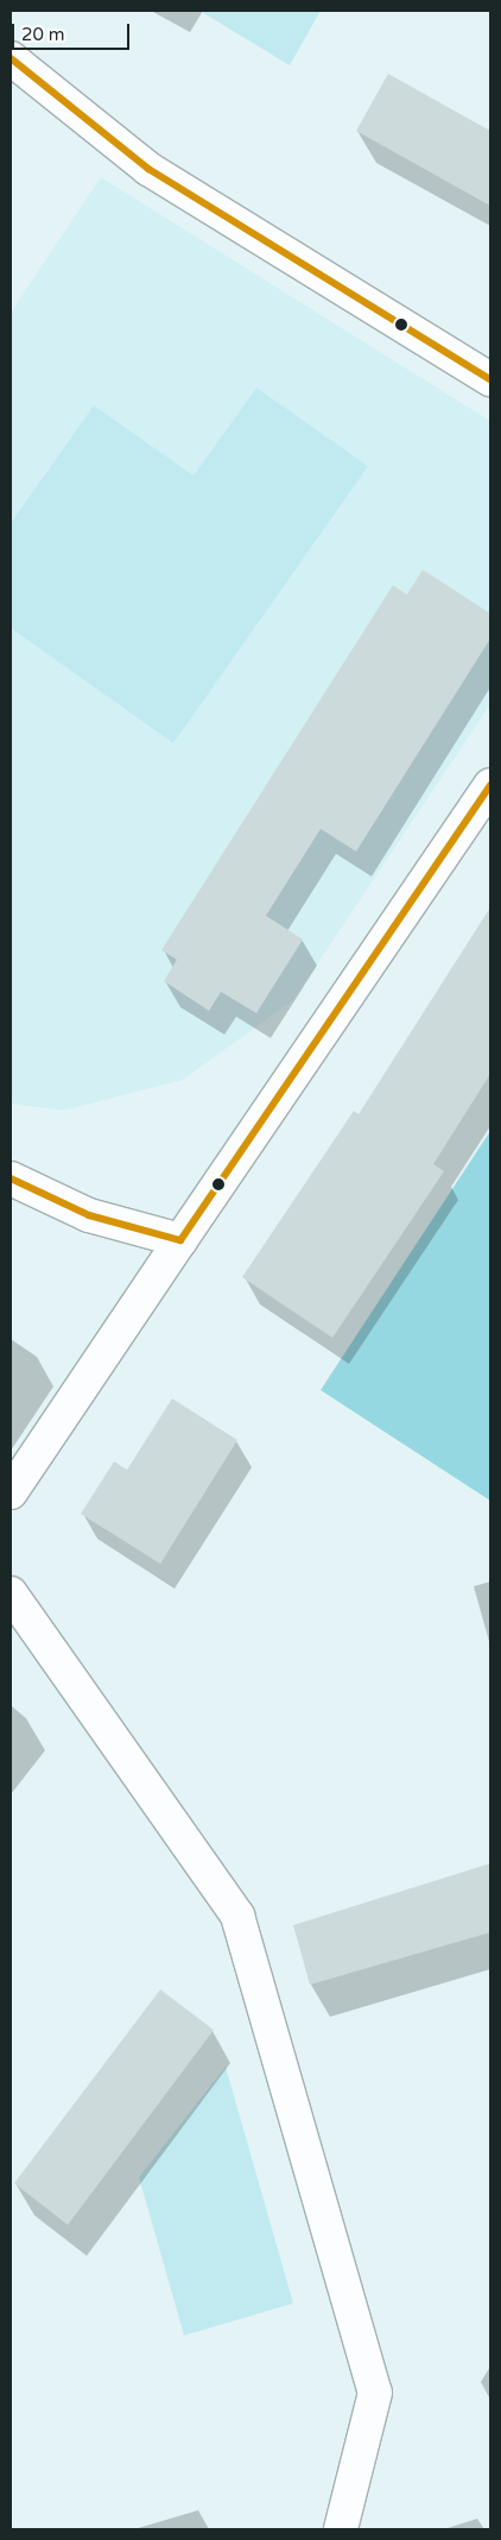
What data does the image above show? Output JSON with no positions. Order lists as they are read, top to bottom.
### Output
{
  "scale_bar": "20 m"
}
